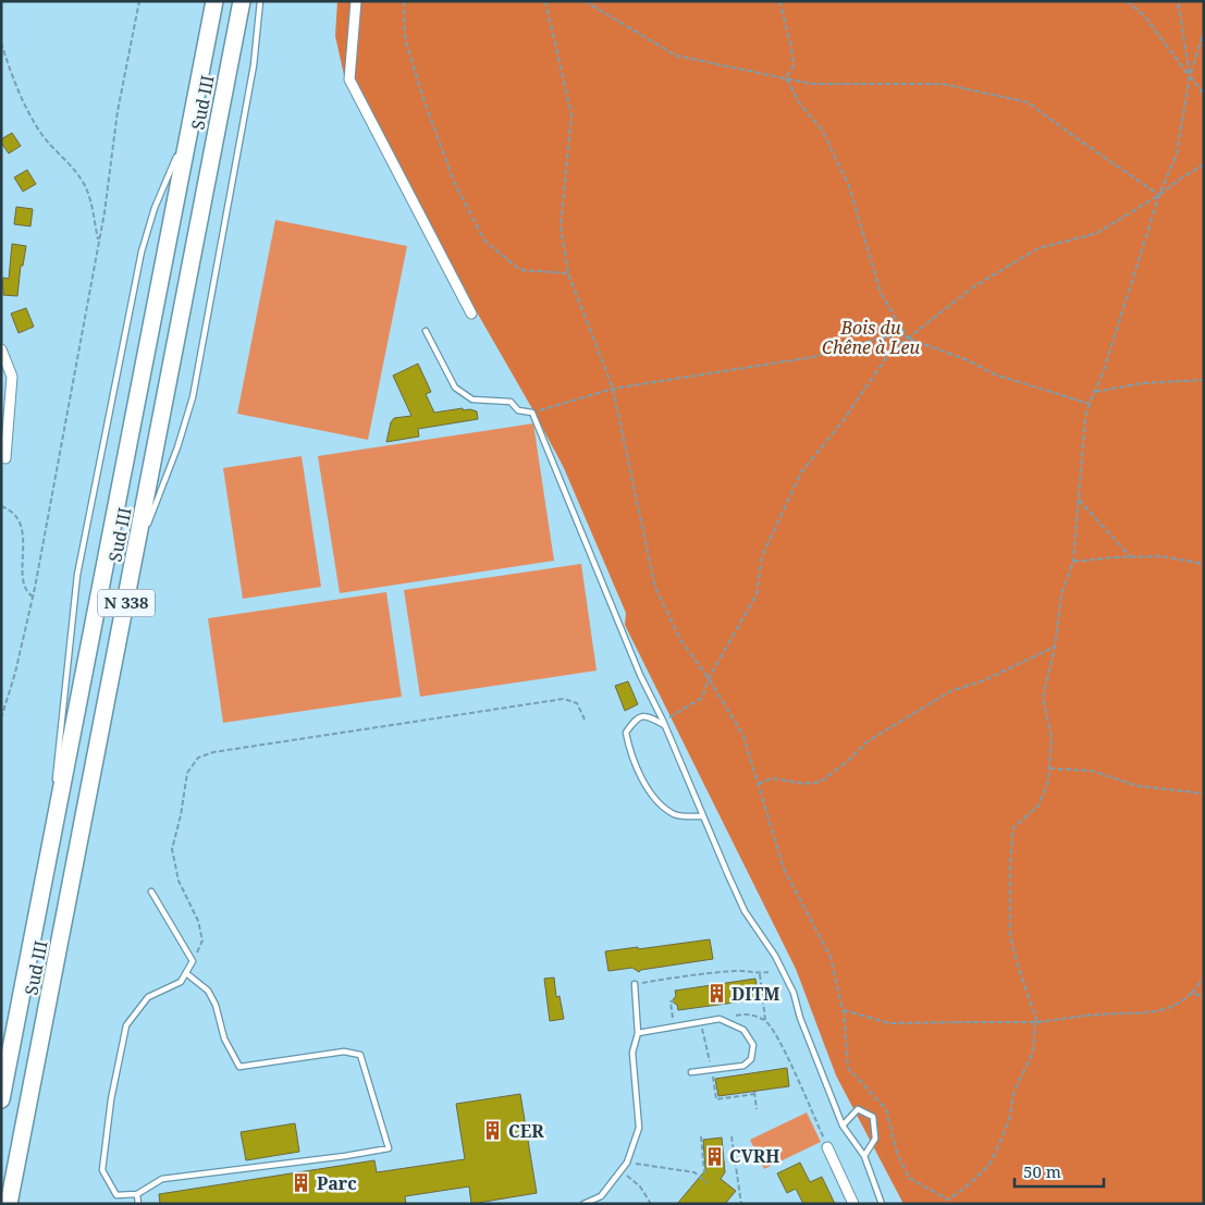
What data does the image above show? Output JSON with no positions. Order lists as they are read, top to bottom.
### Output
{
  "streets": {
    "highway": ["Sud III", "N 338"]
  },
  "parks": ["Bois du Chêne à Leu"],
  "places": {
    "building": [
      "DITM",
      "CER",
      "CVRH",
      "Parc"
    ]
  },
  "scale_bar": "50 m"
}
